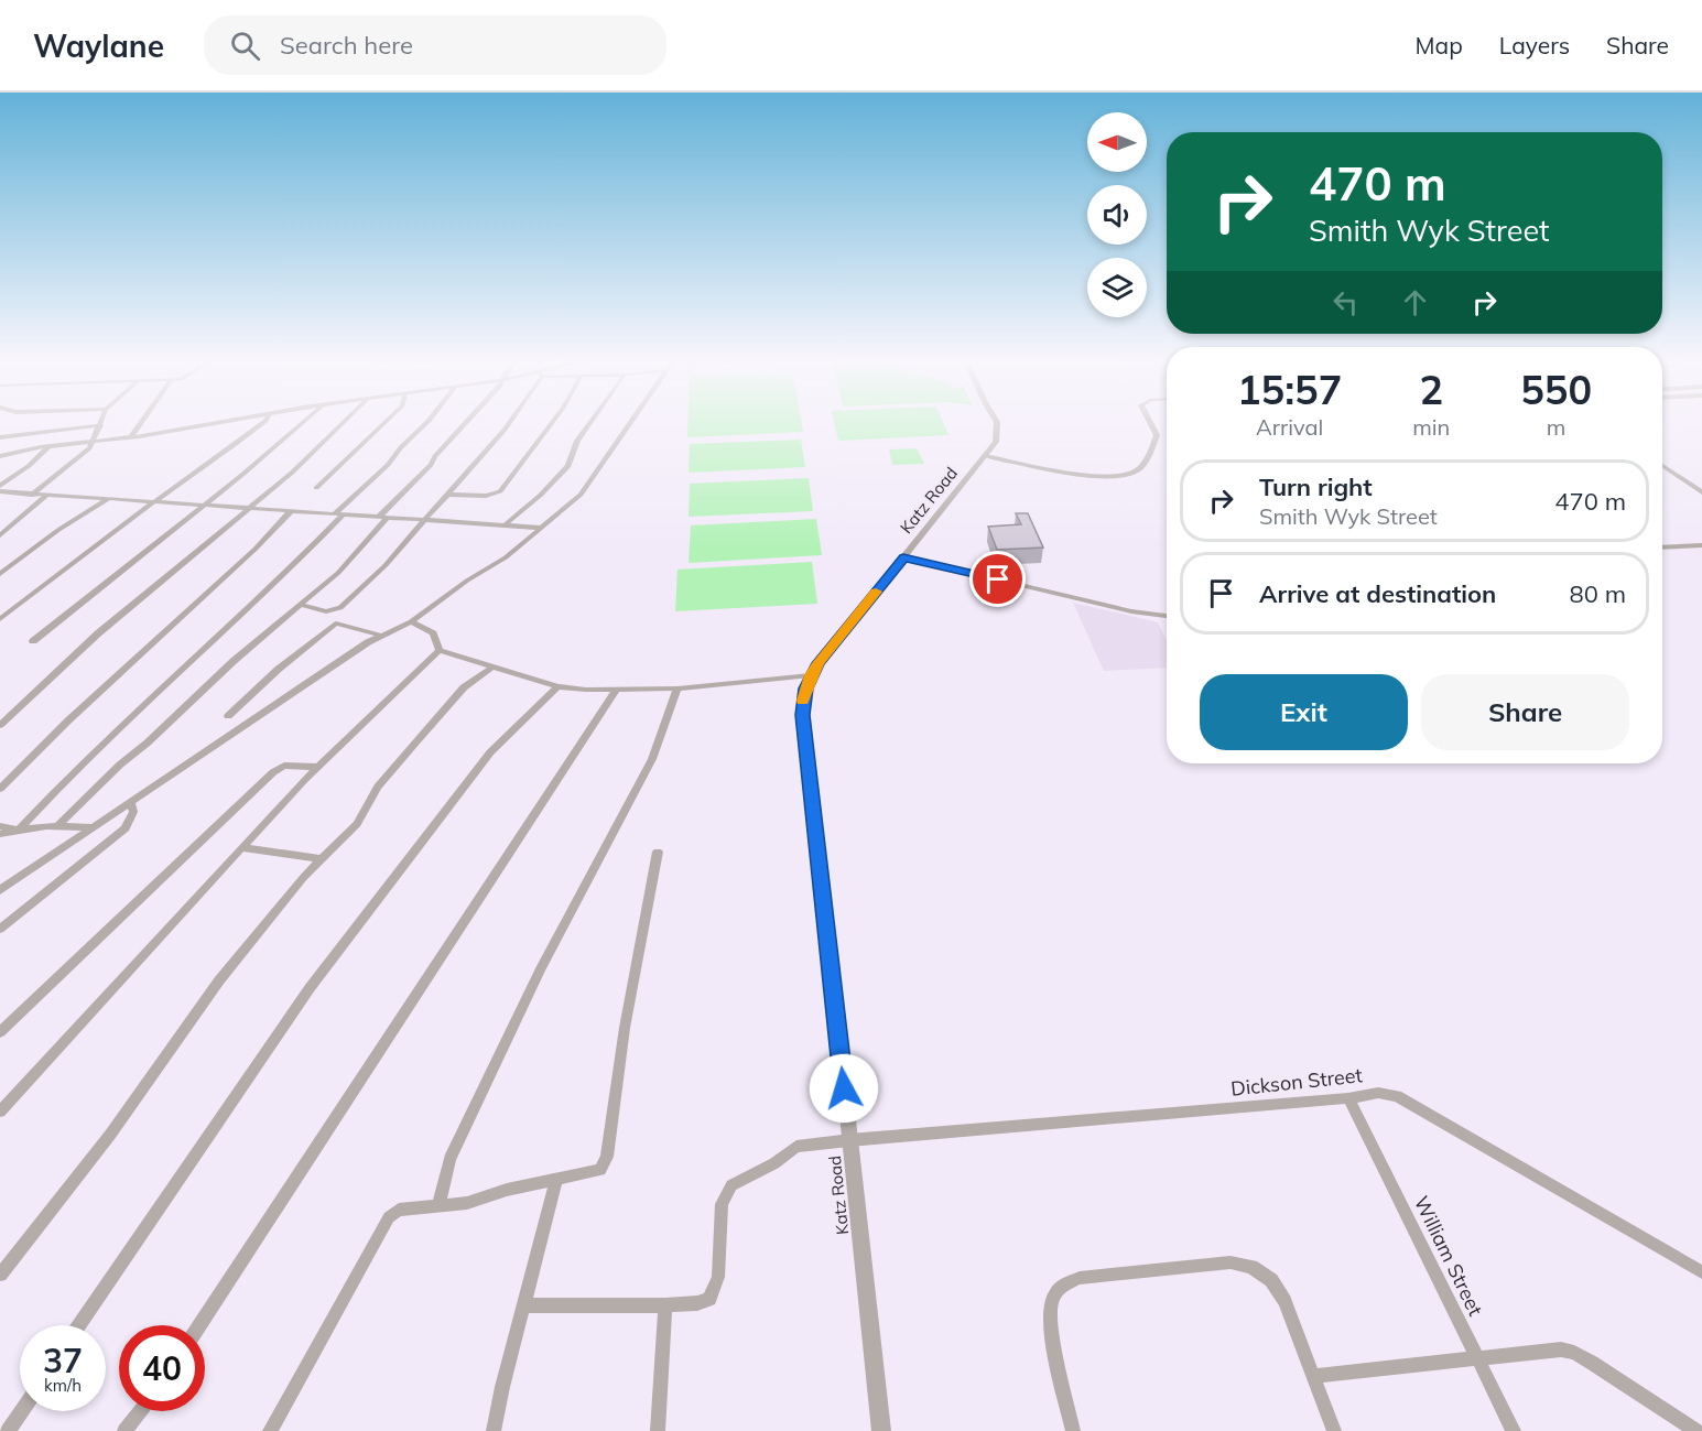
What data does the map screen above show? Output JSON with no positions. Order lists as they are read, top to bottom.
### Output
{
  "streets": {
    "street": ["Katz Road", "Dickson Street", "William Street"]
  },
  "crossings": [
    ["Katz Road", "Dickson Street"],
    ["Dickson Street", "William Street"]
  ],
  "north": "left",
  "page": {
    "header": "Waylane",
    "search": "Search here",
    "nav": ["Map", "Layers", "Share"],
    "turn": ["470 m", "Smith Wyk Street"],
    "eta": [
      "15:57",
      "Arrival",
      "2",
      "min",
      "550",
      "m"
    ],
    "list": [
      {
        "name": "Turn right",
        "note": "Smith Wyk Street",
        "value": "470 m"
      },
      {
        "name": "Arrive at destination",
        "value": "80 m"
      }
    ],
    "buttons": ["Exit", "Share"],
    "speed": "37 km/h",
    "limit": "40"
  }
}
